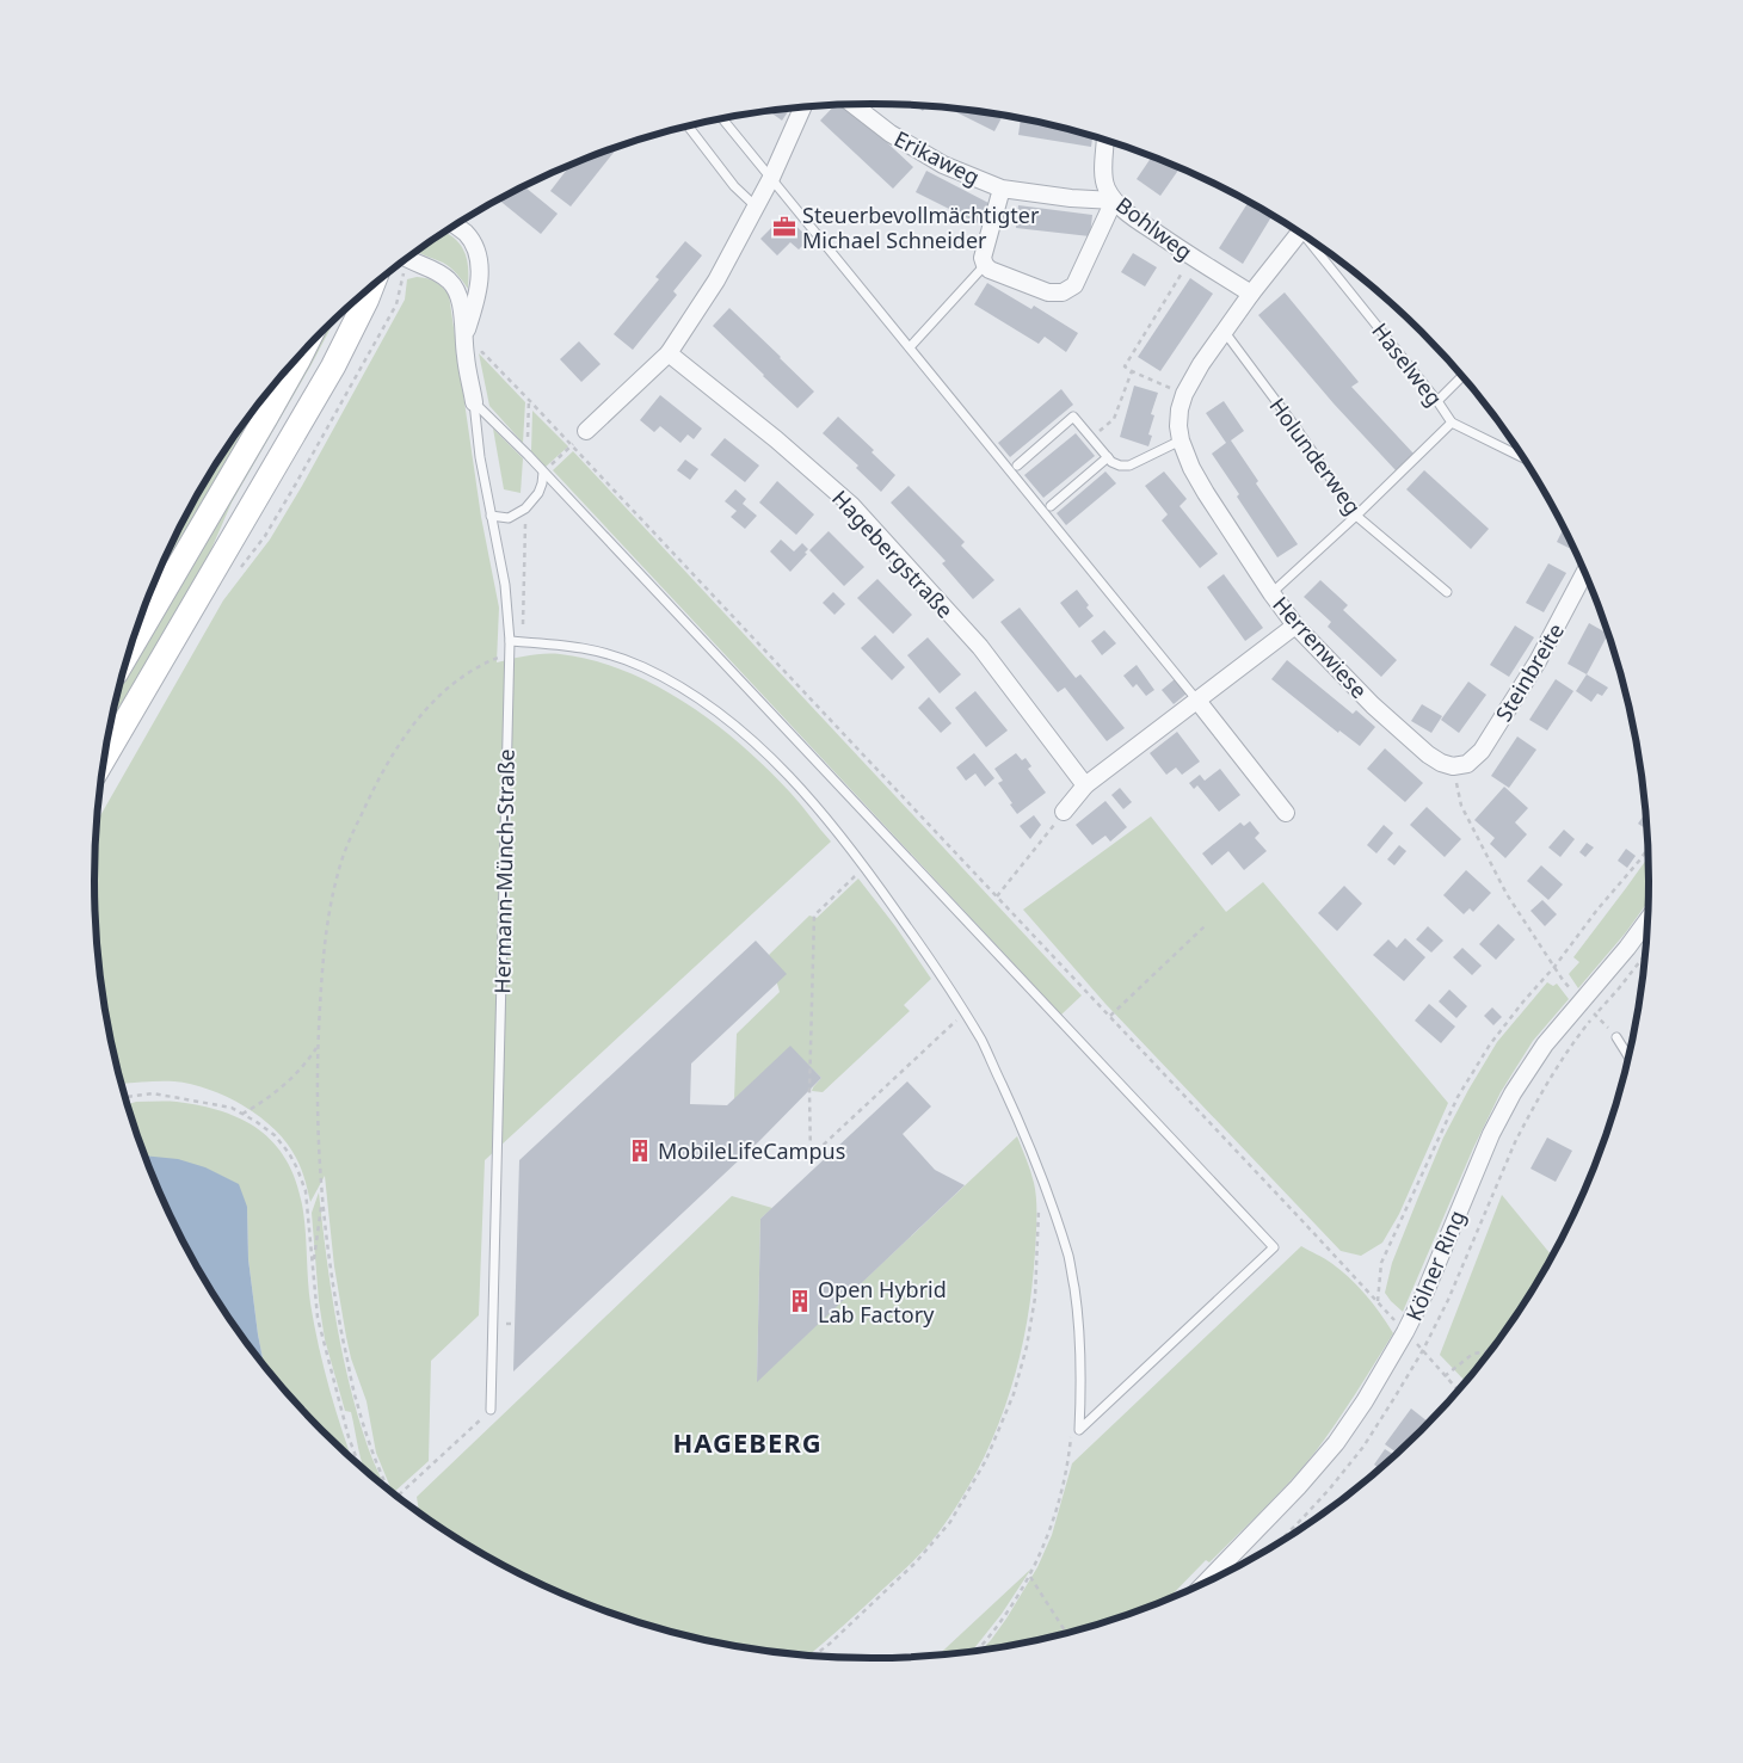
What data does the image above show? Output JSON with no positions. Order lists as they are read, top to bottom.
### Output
{
  "streets": {
    "street": [
      "Erikaweg",
      "Bohlweg",
      "Hagebergstraße",
      "Herrenwiese",
      "Steinbreite",
      "Hermann-Münch-Straße",
      "Kölner Ring"
    ],
    "lane": ["Haselweg", "Holunderweg"]
  },
  "crossings": [
    ["Erikaweg", "Bohlweg"],
    ["Bohlweg", "Herrenwiese"],
    ["Holunderweg", "Herrenwiese"],
    ["Herrenwiese", "Steinbreite"]
  ],
  "districts": ["HAGEBERG"],
  "places": {
    "office": ["Steuerbevollmächtigter Michael Schneider"],
    "building": ["MobileLifeCampus", "Open Hybrid Lab Factory"]
  }
}
